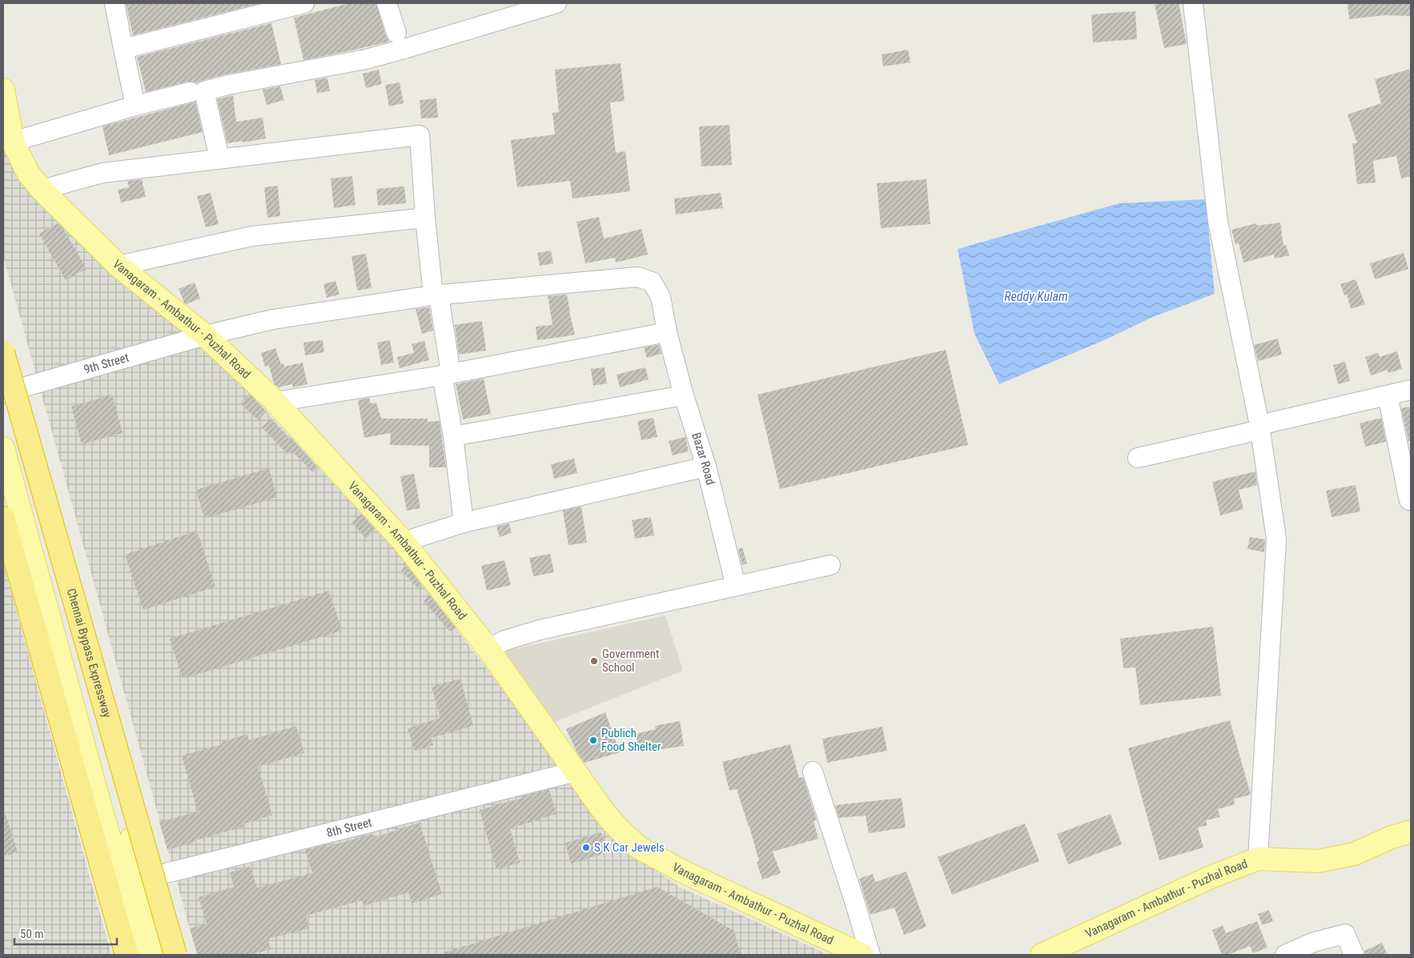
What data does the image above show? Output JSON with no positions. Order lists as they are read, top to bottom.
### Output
{
  "streets": {
    "highway": ["Chennai Bypass Expressway"],
    "main road": ["Vanagaram - Ambathur - Puzhal Road"],
    "street": ["9th Street", "Bazar Road", "8th Street"]
  },
  "crossings": [
    ["Vanagaram - Ambathur - Puzhal Road", "9th Street"],
    ["Vanagaram - Ambathur - Puzhal Road", "8th Street"],
    ["9th Street", "Bazar Road"]
  ],
  "water": ["Reddy Kulam"],
  "places": ["Government School", "Publich Food Shelter", "S K Car Jewels"],
  "scale_bar": "50 m"
}
